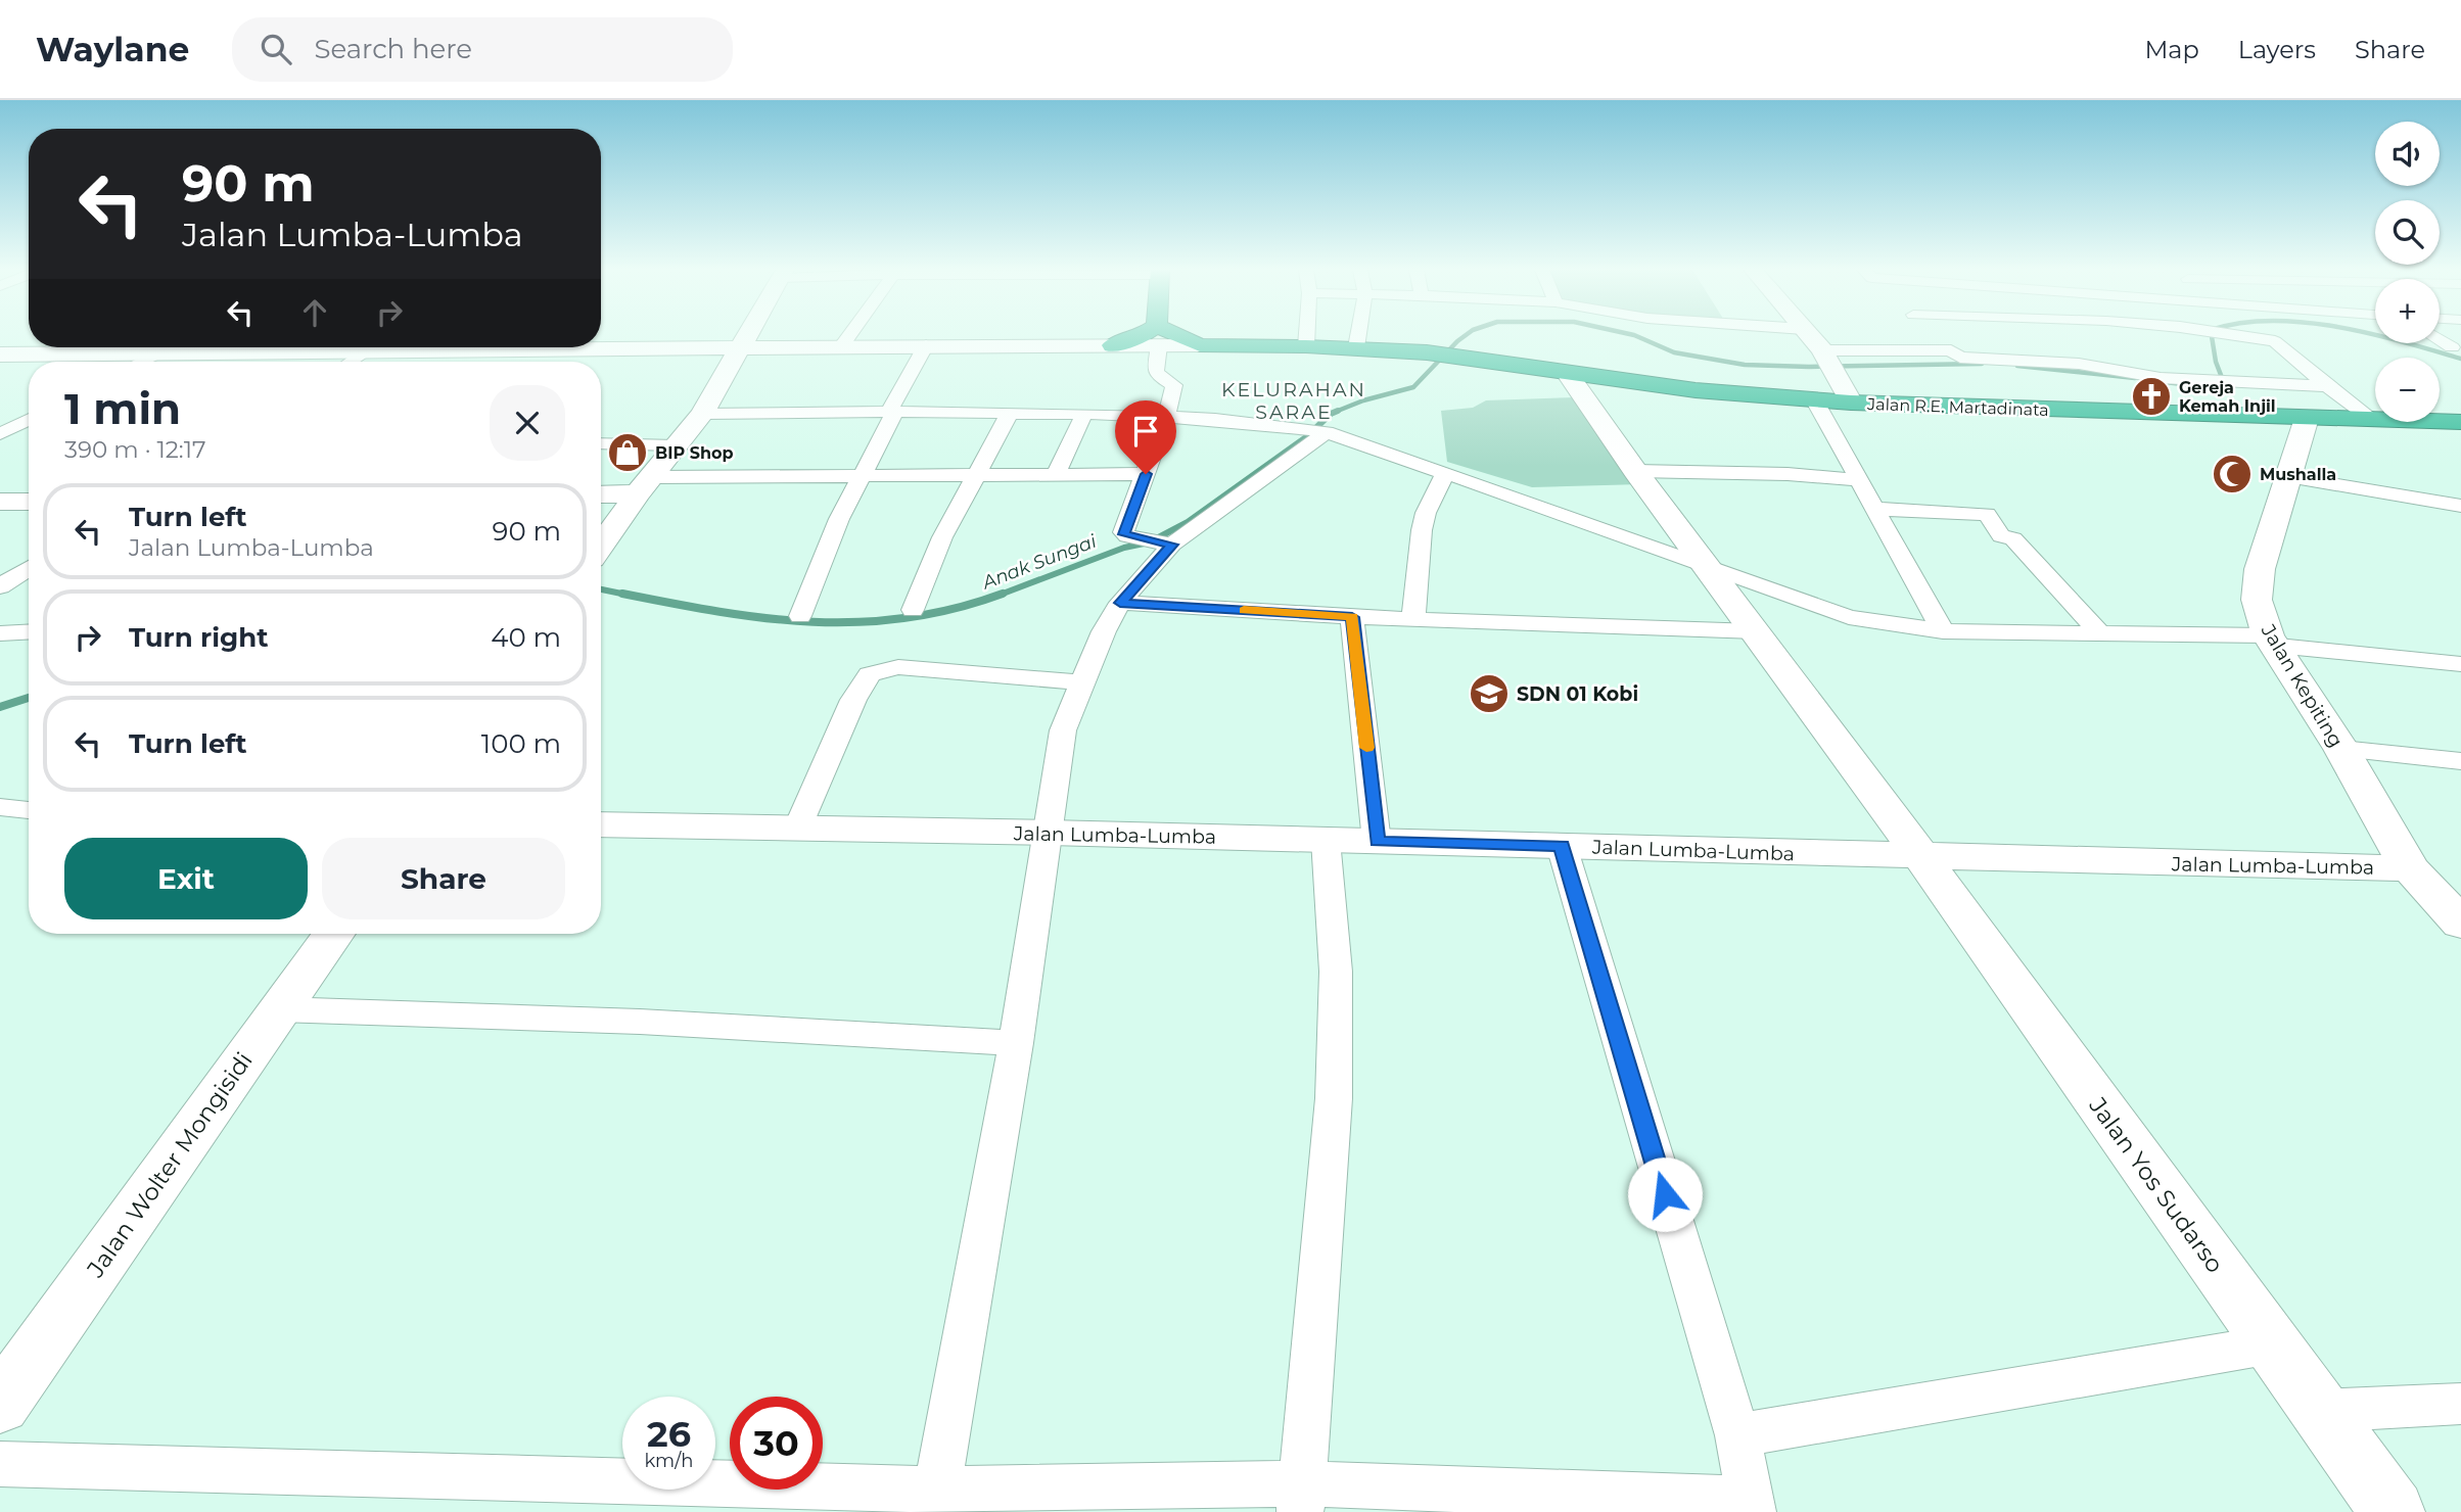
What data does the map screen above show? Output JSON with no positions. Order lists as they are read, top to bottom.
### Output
{
  "streets": {
    "highway": ["Jalan R.E. Martadinata"],
    "street": [
      "Jalan Kepiting",
      "Jalan Lumba-Lumba",
      "Jalan Wolter Mongisidi",
      "Jalan Yos Sudarso"
    ]
  },
  "crossings": [
    ["Jalan R.E. Martadinata", "Jalan Kepiting"],
    ["Jalan R.E. Martadinata", "Jalan Yos Sudarso"],
    ["Jalan Kepiting", "Jalan Lumba-Lumba"],
    ["Jalan Lumba-Lumba", "Jalan Yos Sudarso"]
  ],
  "districts": ["KELURAHAN SARAE"],
  "water": ["Anak Sungai"],
  "places": {
    "church": ["Gereja Kemah Injil"],
    "shop": ["BIP Shop"],
    "mosque": ["Mushalla"],
    "school or university": ["SDN 01 Kobi"]
  },
  "page": {
    "header": "Waylane",
    "search": "Search here",
    "nav": ["Map", "Layers", "Share"],
    "map_buttons": ["+", "−"],
    "turn": ["90 m", "Jalan Lumba-Lumba"],
    "heading": ["1 min", "390 m · 12:17"],
    "list": [
      {
        "name": "Turn left",
        "note": "Jalan Lumba-Lumba",
        "value": "90 m"
      },
      {
        "name": "Turn right",
        "value": "40 m"
      },
      {
        "name": "Turn left",
        "value": "100 m"
      }
    ],
    "buttons": ["Exit", "Share"],
    "speed": "26 km/h",
    "limit": "30"
  }
}
